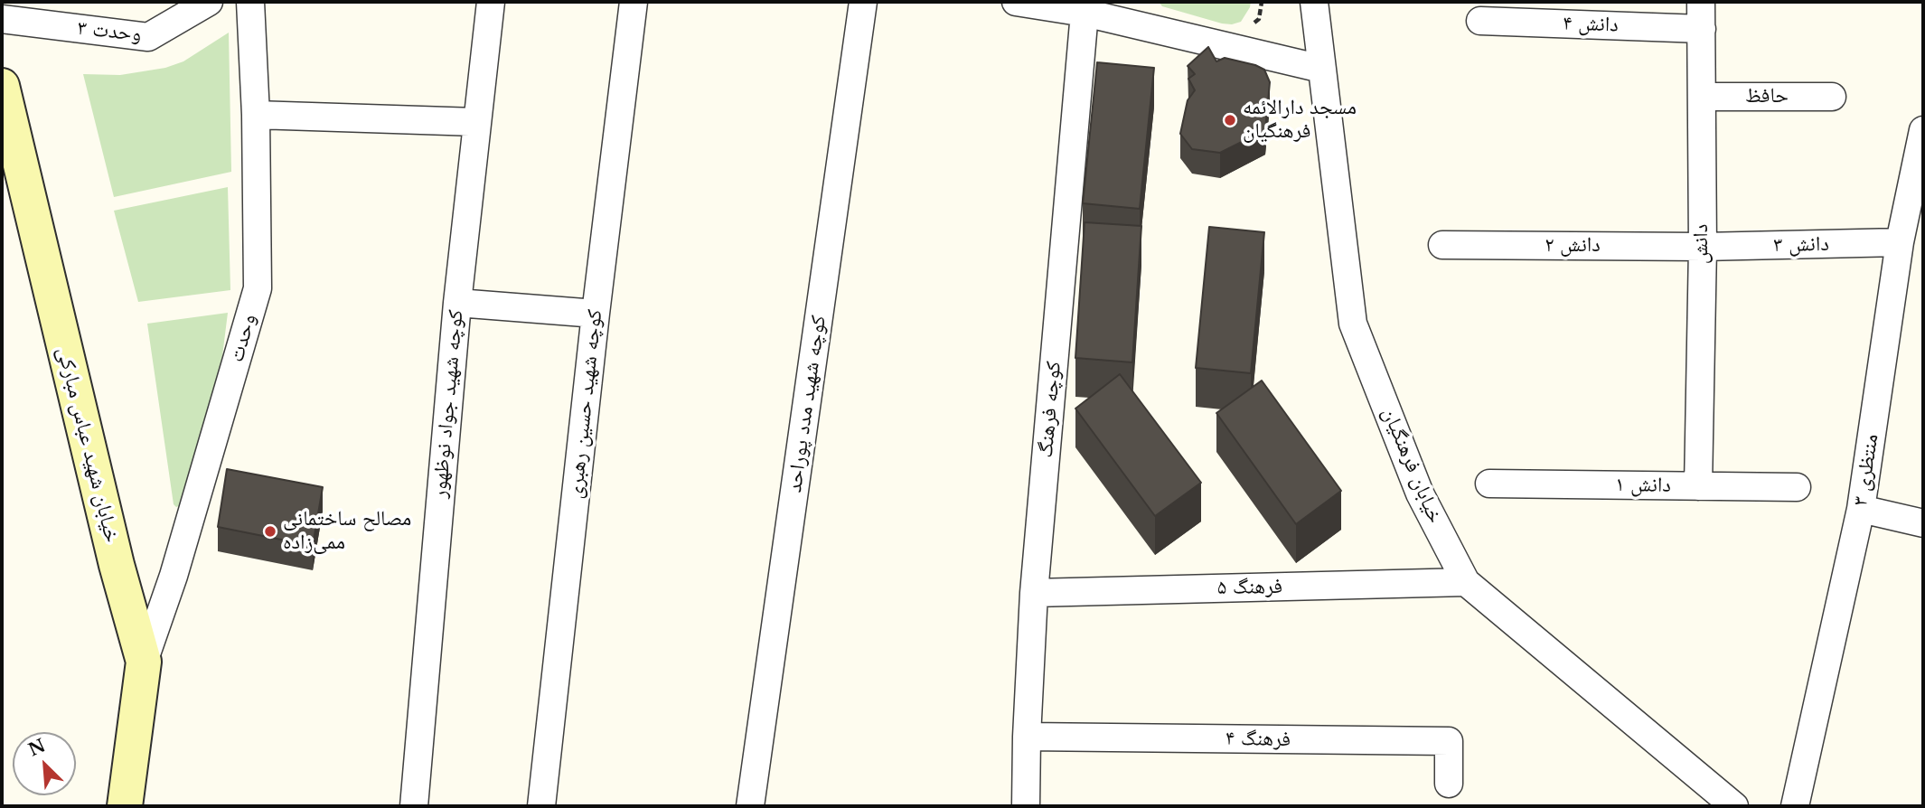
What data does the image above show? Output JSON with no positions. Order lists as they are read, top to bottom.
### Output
{
  "streets": {
    "street": [
      "دانش ۴",
      "وحدت ۳",
      "حافظ",
      "دانش",
      "دانش ۳",
      "دانش ۲",
      "وحدت",
      "کوچه شهید جواد نوظهور",
      "کوچه شهید حسین رهبری",
      "کوچه شهید مدد پوراحد",
      "کوچه فرهنگ",
      "خیابان شهید عباس مبارکی",
      "خیابان فرهنگیان",
      "منتظری ۳",
      "دانش ۱",
      "فرهنگ ۵",
      "فرهنگ ۴"
    ]
  },
  "crossings": [
    ["دانش ۴", "دانش"],
    ["حافظ", "دانش"],
    ["دانش", "دانش ۳"],
    ["دانش", "دانش ۲"],
    ["دانش", "دانش ۱"],
    ["دانش ۳", "دانش ۲"],
    ["دانش ۳", "منتظری ۳"],
    ["وحدت", "خیابان شهید عباس مبارکی"],
    ["کوچه فرهنگ", "فرهنگ ۵"],
    ["کوچه فرهنگ", "فرهنگ ۴"],
    ["خیابان فرهنگیان", "فرهنگ ۵"]
  ],
  "places": ["مسجد دارالائمه فرهنگیان", "مصالح ساختمانی ممی‌زاده"],
  "north": "top left"
}
